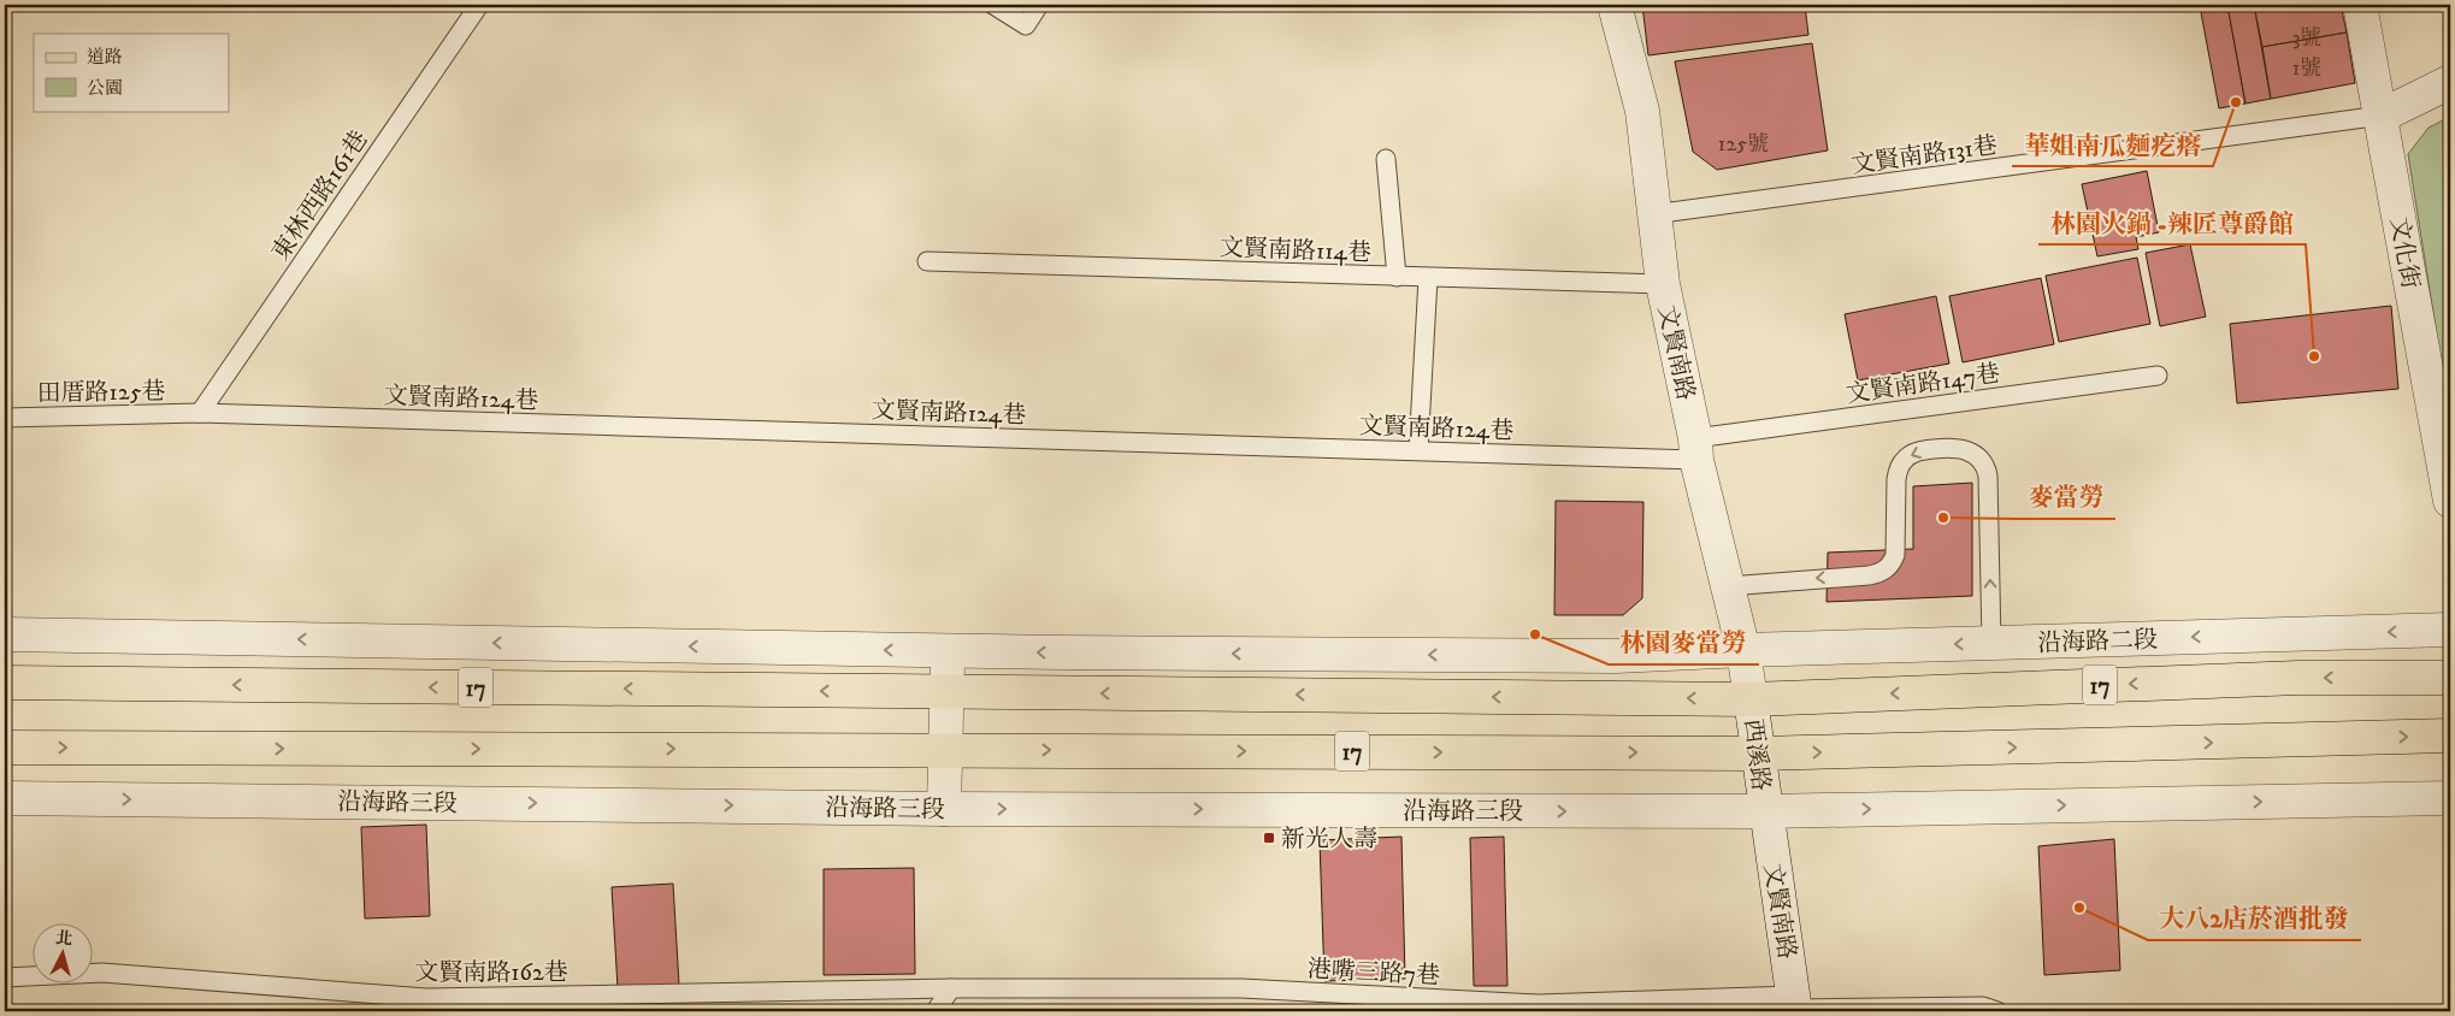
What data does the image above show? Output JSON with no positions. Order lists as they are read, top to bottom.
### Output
{
  "streets": {
    "main road": ["沿海路二段", "17"],
    "street": [
      "文化街",
      "文賢南路",
      "西溪路",
      "沿海路三段"
    ],
    "lane": [
      "文賢南路131巷",
      "東林西路161巷",
      "文賢南路114巷",
      "文賢南路147巷",
      "田厝路125巷",
      "文賢南路124巷",
      "文賢南路162巷",
      "港嘴三路7巷"
    ]
  },
  "crossings": [
    ["文賢南路131巷", "文化街"],
    ["文賢南路131巷", "文賢南路"],
    ["東林西路161巷", "田厝路125巷"],
    ["東林西路161巷", "文賢南路124巷"],
    ["文賢南路114巷", "文賢南路"],
    ["文賢南路", "文賢南路147巷"],
    ["文賢南路", "文賢南路124巷"],
    ["文賢南路", "沿海路二段"],
    ["文賢南路", "17"],
    ["文賢南路", "西溪路"],
    ["文賢南路", "沿海路三段"],
    ["文賢南路", "港嘴三路7巷"],
    ["文賢南路147巷", "文賢南路124巷"],
    ["田厝路125巷", "文賢南路124巷"],
    ["沿海路二段", "17"],
    ["沿海路二段", "西溪路"],
    ["17", "西溪路"],
    ["西溪路", "沿海路三段"],
    ["文賢南路162巷", "港嘴三路7巷"]
  ],
  "places": {
    "other": [
      "華姐南瓜麵疙瘩",
      "林園火鍋 -辣匠尊爵館",
      "麥當勞",
      "林園麥當勞",
      "大八2店菸酒批發"
    ],
    "transit": ["新光人壽"]
  },
  "house_numbers": ["3號", "1號", "125號"],
  "legend": ["道路", "公園"],
  "north": "top"
}
